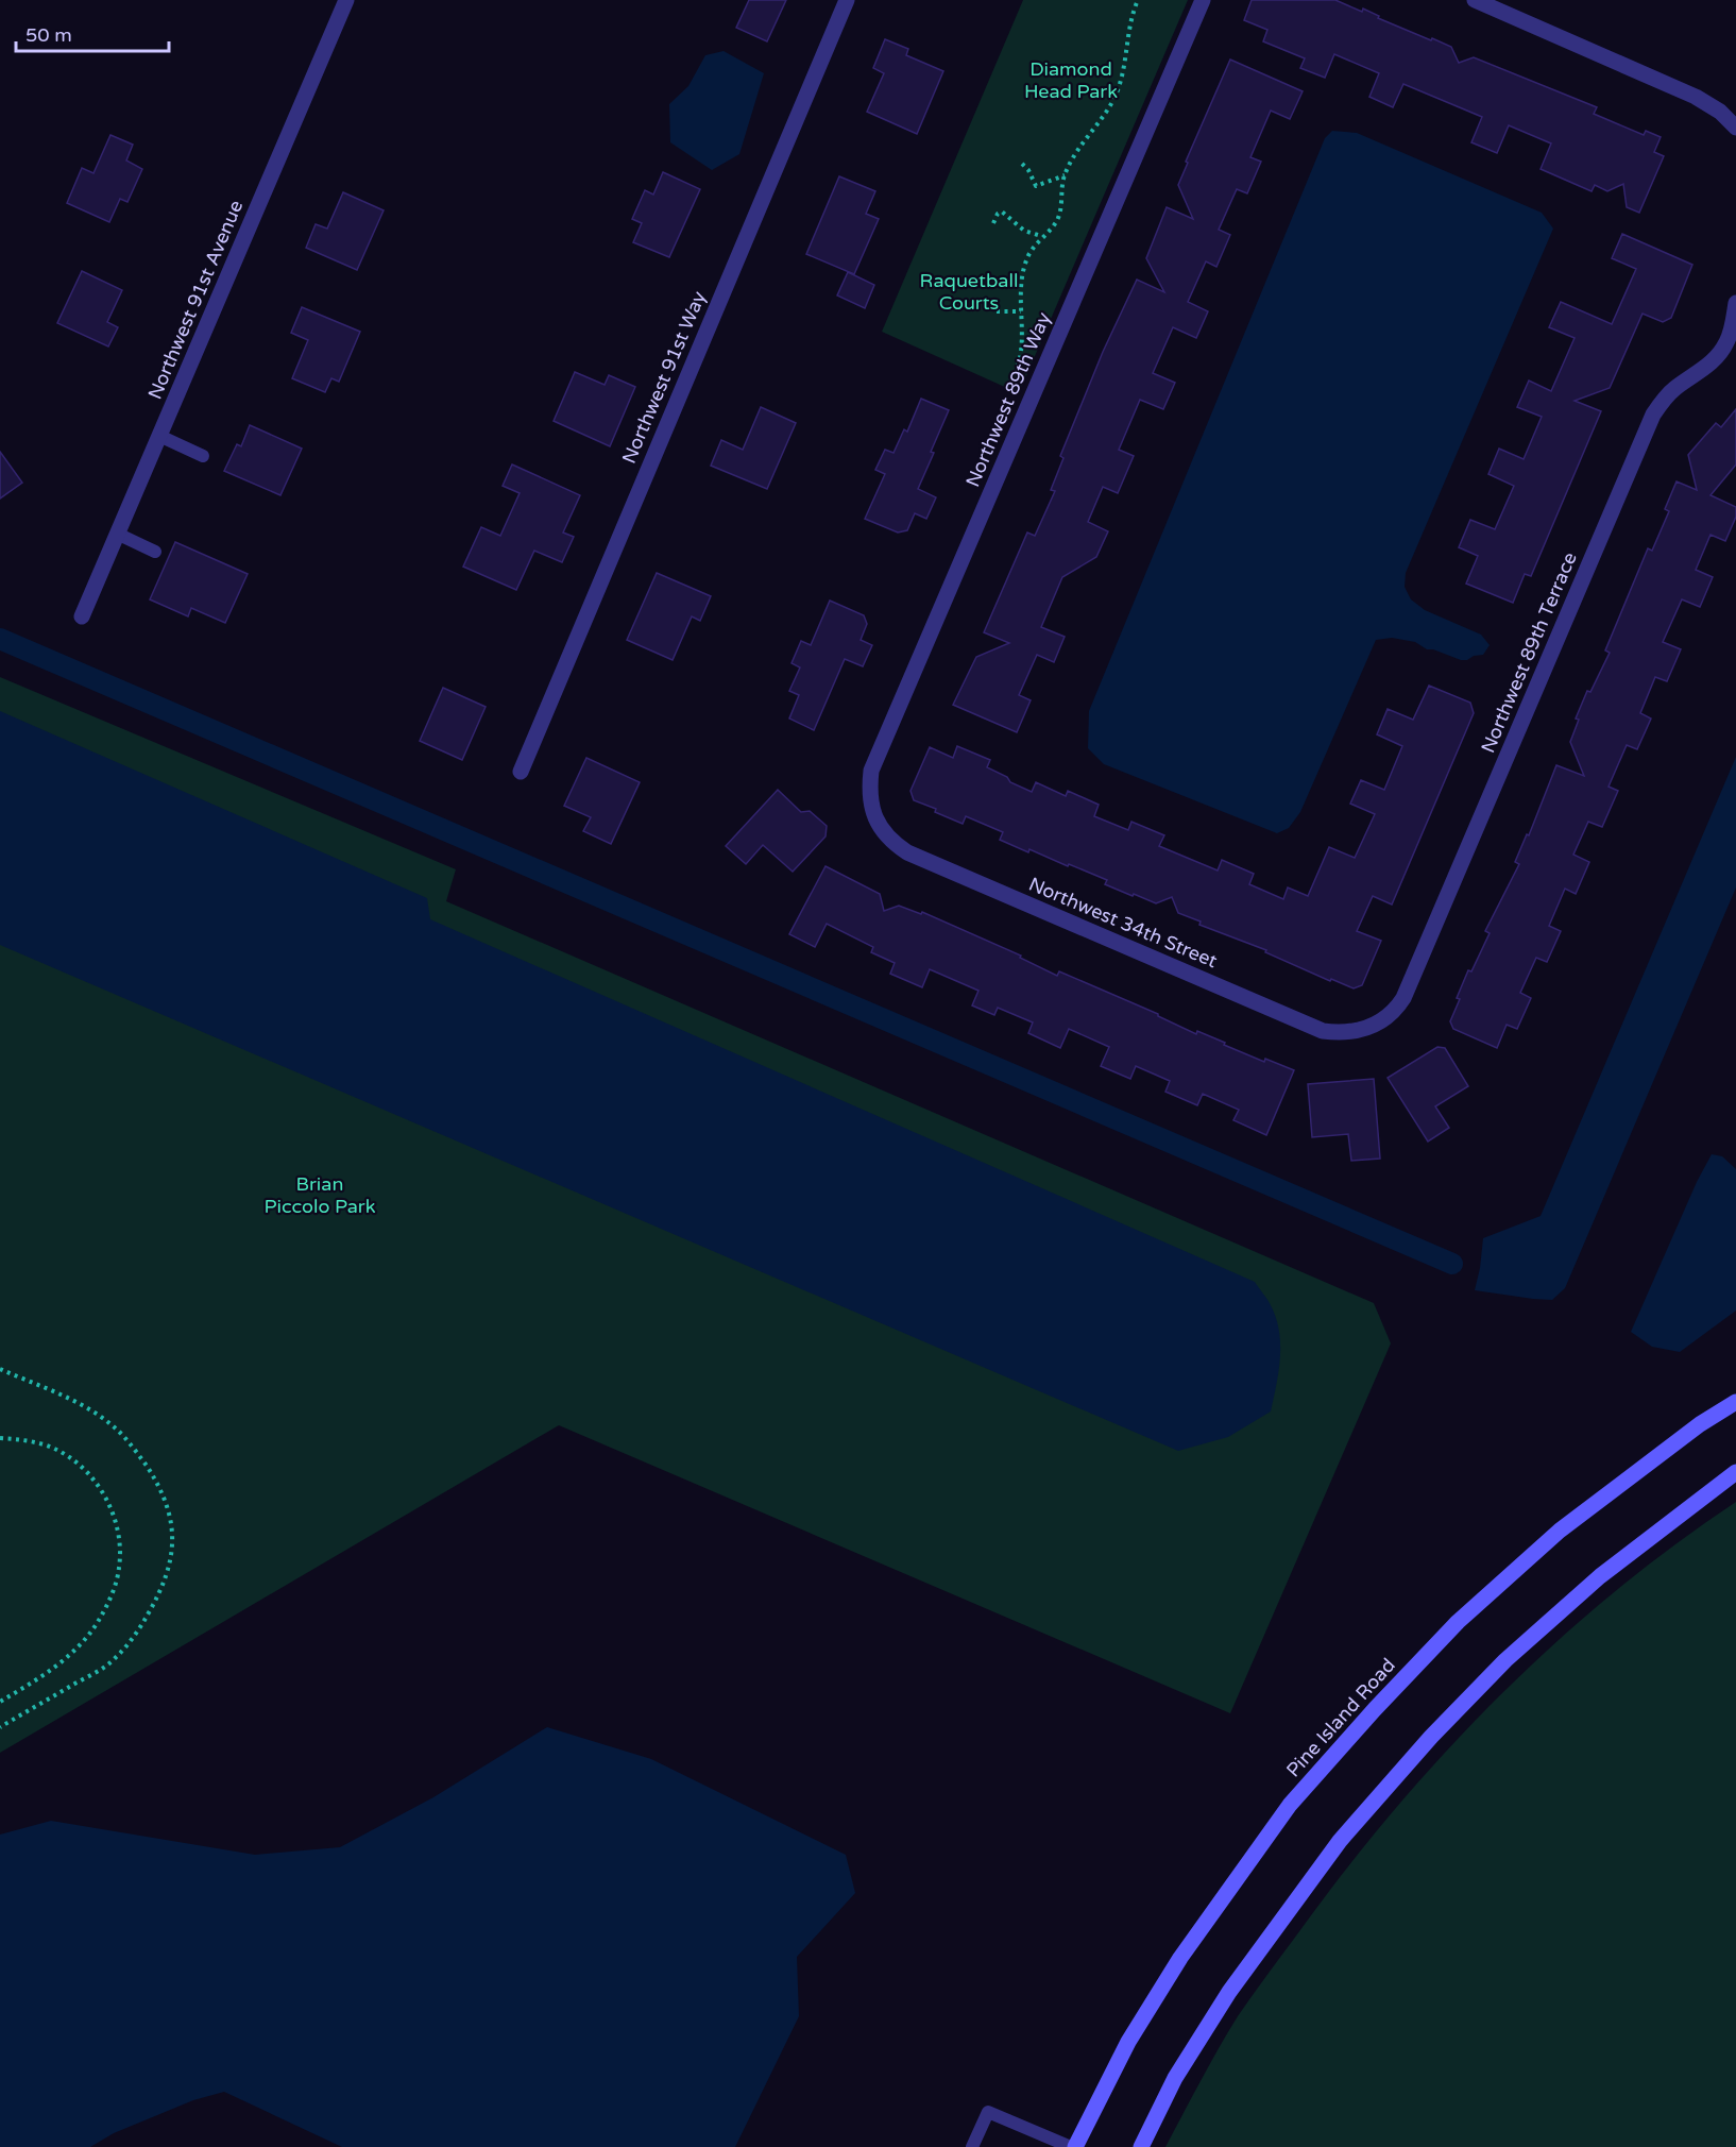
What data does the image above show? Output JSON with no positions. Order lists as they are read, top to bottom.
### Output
{
  "streets": {
    "main road": ["Pine Island Road"],
    "street": [
      "Northwest 91st Avenue",
      "Northwest 91st Way",
      "Northwest 89th Way",
      "Northwest 89th Terrace",
      "Northwest 34th Street"
    ]
  },
  "crossings": [
    ["Northwest 89th Way", "Northwest 34th Street"],
    ["Northwest 89th Terrace", "Northwest 34th Street"]
  ],
  "parks": ["Diamond Head Park", "Raquetball Courts", "Brian Piccolo Park"],
  "scale_bar": "50 m"
}
